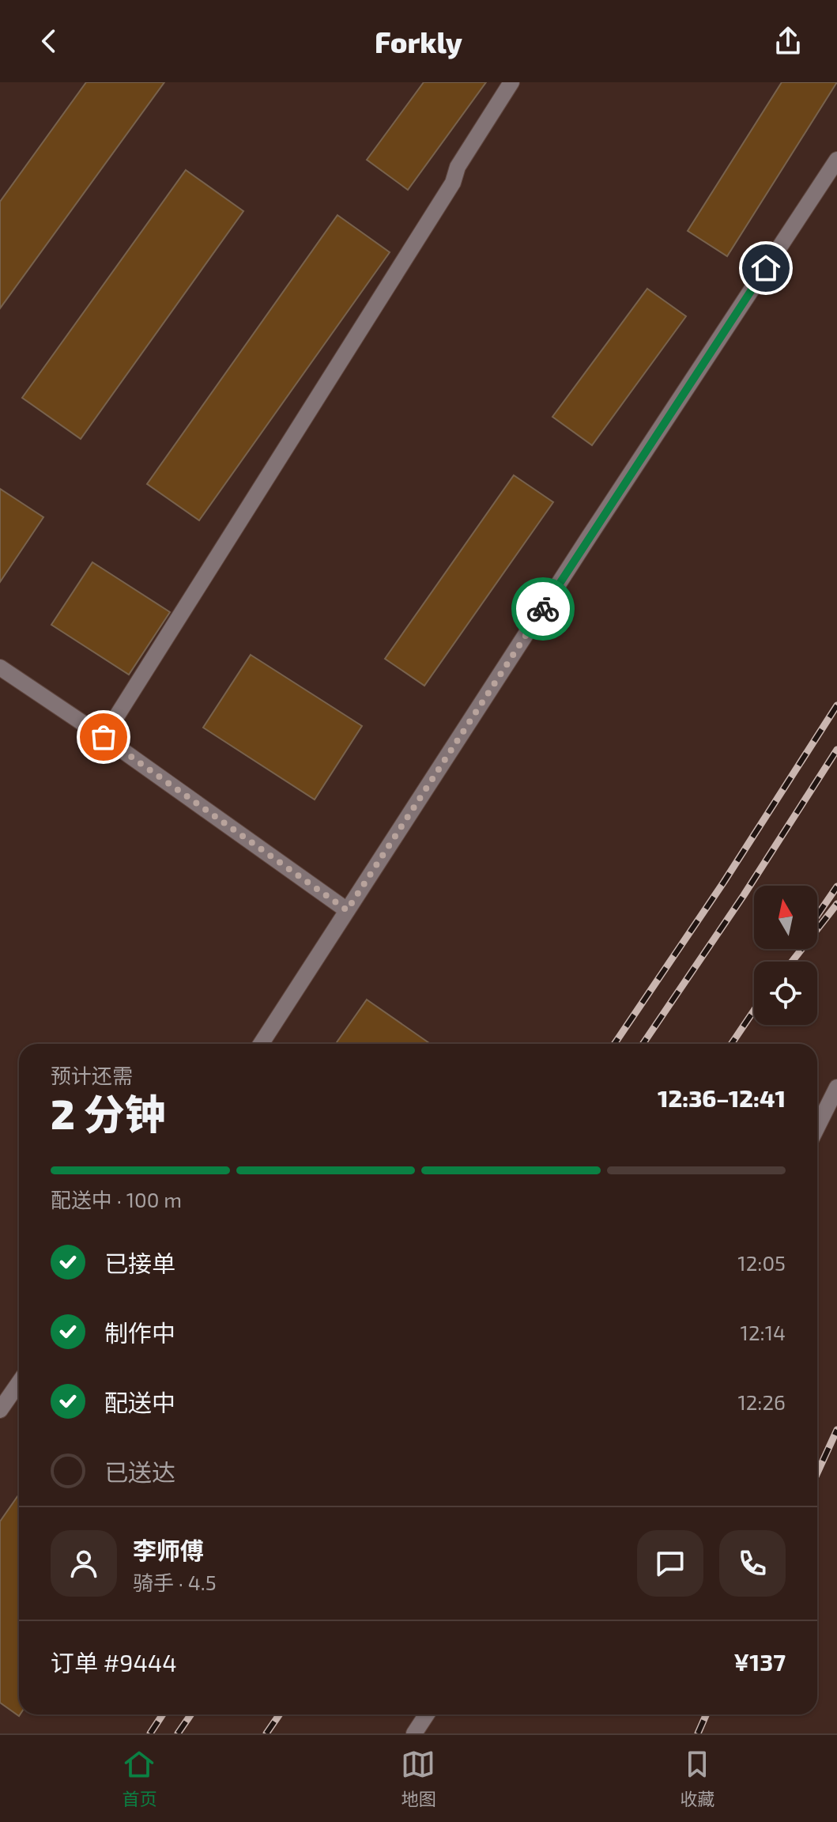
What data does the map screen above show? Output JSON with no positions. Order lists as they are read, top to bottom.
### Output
{
  "north": "top",
  "page": {
    "header": "Forkly",
    "heading": ["2 分钟", "预计还需", "12:36–12:41"],
    "panel": [
      "李师傅",
      "骑手 · 4.5",
      "订单 #9444",
      "¥137"
    ],
    "bar": "配送中 · 100 m",
    "list": [
      ["已接单", "12:05"],
      ["制作中", "12:14"],
      ["配送中", "12:26"],
      "已送达"
    ],
    "tabs": ["首页", "地图", "收藏"]
  }
}
